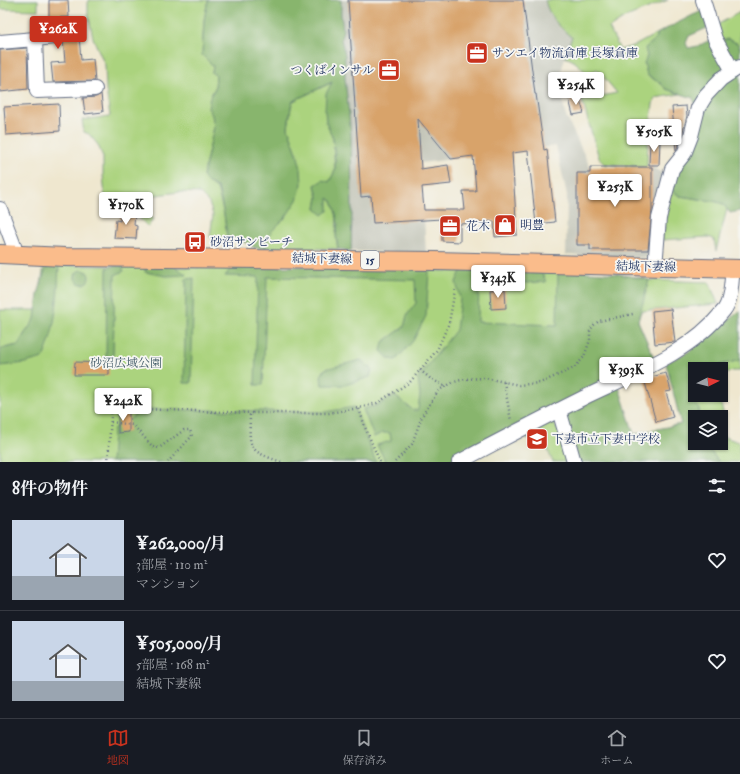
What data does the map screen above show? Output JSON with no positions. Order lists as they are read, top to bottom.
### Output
{
  "streets": {
    "main road": ["結城下妻線", "15"]
  },
  "parks": ["砂沼広域公園"],
  "places": {
    "office": ["サンエイ物流倉庫 長塚倉庫", "つくばインサル", "花木"],
    "shop": ["明豊"],
    "bus stop": ["砂沼サンビーチ"],
    "school or university": ["下妻市立下妻中学校"]
  },
  "north": "right",
  "page": {
    "price": [
      "¥262K",
      "¥254K",
      "¥505K",
      "¥253K",
      "¥170K",
      "¥343K",
      "¥393K",
      "¥242K"
    ],
    "heading": "8件の物件",
    "list": [
      {
        "name": "¥262,000/月",
        "note": "3部屋 · 110 m² · マンション"
      },
      {
        "name": "¥505,000/月",
        "note": "5部屋 · 168 m² · 結城下妻線"
      }
    ],
    "tabs": ["地図", "保存済み", "ホーム"]
  }
}
